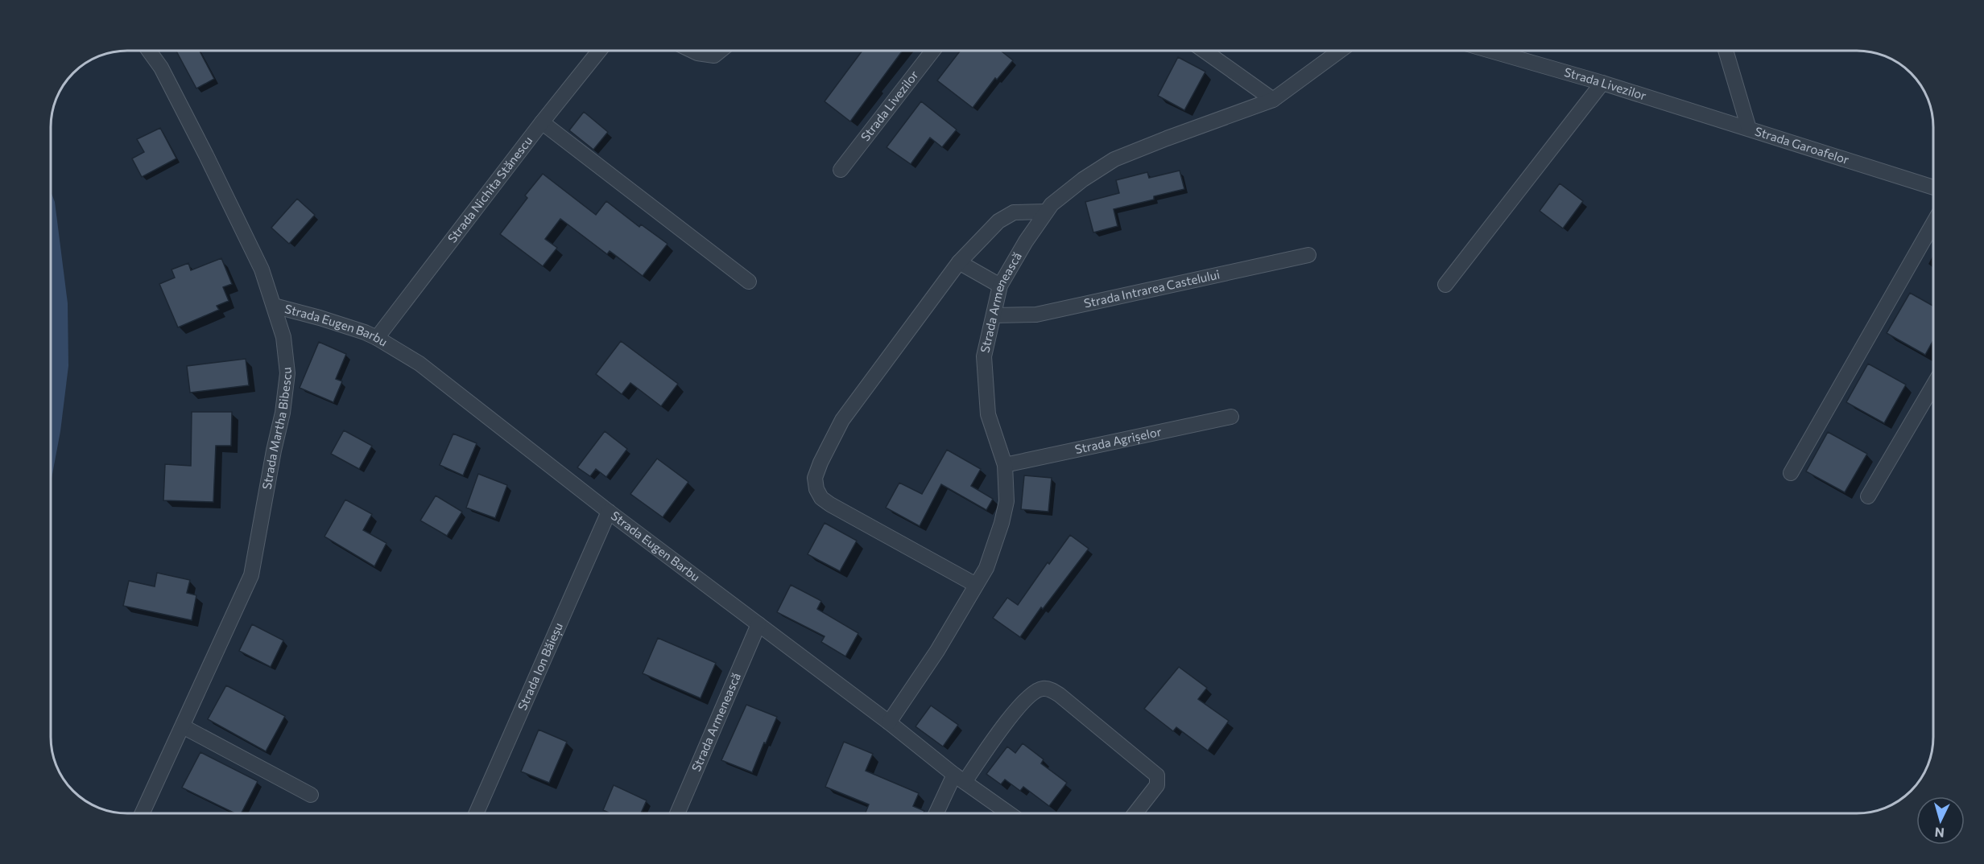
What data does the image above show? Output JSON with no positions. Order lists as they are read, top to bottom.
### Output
{
  "streets": {
    "street": [
      "Strada Livezilor",
      "Strada Garoafelor",
      "Strada Nichita Stănescu",
      "Strada Intrarea Castelului",
      "Strada Armenească",
      "Strada Eugen Barbu",
      "Strada Martha Bibescu",
      "Strada Agrișelor",
      "Strada Ion Băieșu"
    ]
  },
  "crossings": [
    ["Strada Livezilor", "Strada Garoafelor"],
    ["Strada Nichita Stănescu", "Strada Eugen Barbu"],
    ["Strada Intrarea Castelului", "Strada Armenească"],
    ["Strada Armenească", "Strada Eugen Barbu"],
    ["Strada Armenească", "Strada Agrișelor"],
    ["Strada Eugen Barbu", "Strada Martha Bibescu"],
    ["Strada Eugen Barbu", "Strada Ion Băieșu"]
  ],
  "north": "bottom"
}
